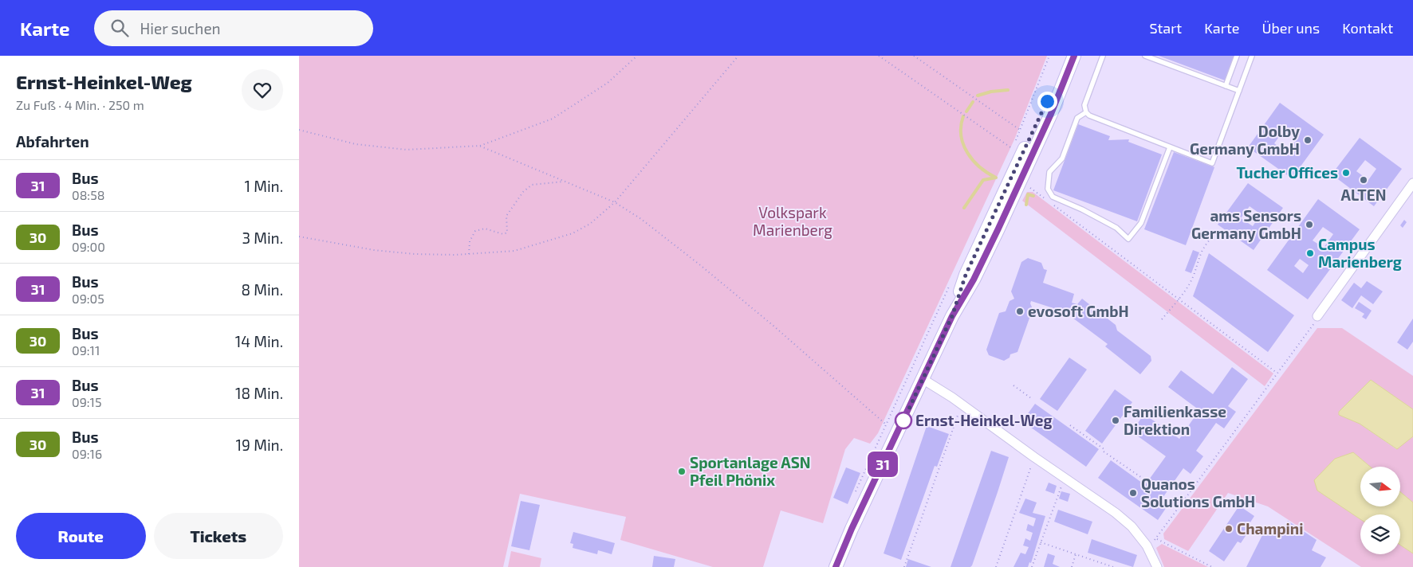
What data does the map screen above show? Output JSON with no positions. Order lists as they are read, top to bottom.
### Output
{
  "parks": ["Volkspark Marienberg"],
  "places": [
    "Dolby Germany GmbH",
    "Tucher Offices",
    "ALTEN",
    "ams Sensors Germany GmbH",
    "Campus Marienberg",
    "evosoft GmbH",
    "Ernst-Heinkel-Weg",
    "Familienkasse Direktion",
    "Sportanlage ASN Pfeil Phönix",
    "Quanos Solutions GmbH",
    "Champini"
  ],
  "lines": ["bus line 31"],
  "north": "right",
  "page": {
    "header": "Karte",
    "search": "Hier suchen",
    "nav": [
      "Start",
      "Karte",
      "Über uns",
      "Kontakt"
    ],
    "heading": [
      ["Ernst-Heinkel-Weg", "Zu Fuß · 4 Min. · 250 m"],
      "Abfahrten"
    ],
    "on_map": "31",
    "list": [
      {
        "mark": "31",
        "name": "Bus",
        "note": "08:58",
        "value": "1 Min."
      },
      {
        "mark": "30",
        "name": "Bus",
        "note": "09:00",
        "value": "3 Min."
      },
      {
        "mark": "31",
        "name": "Bus",
        "note": "09:05",
        "value": "8 Min."
      },
      {
        "mark": "30",
        "name": "Bus",
        "note": "09:11",
        "value": "14 Min."
      },
      {
        "mark": "31",
        "name": "Bus",
        "note": "09:15",
        "value": "18 Min."
      },
      {
        "mark": "30",
        "name": "Bus",
        "note": "09:16",
        "value": "19 Min."
      }
    ],
    "buttons": ["Route", "Tickets"]
  }
}
